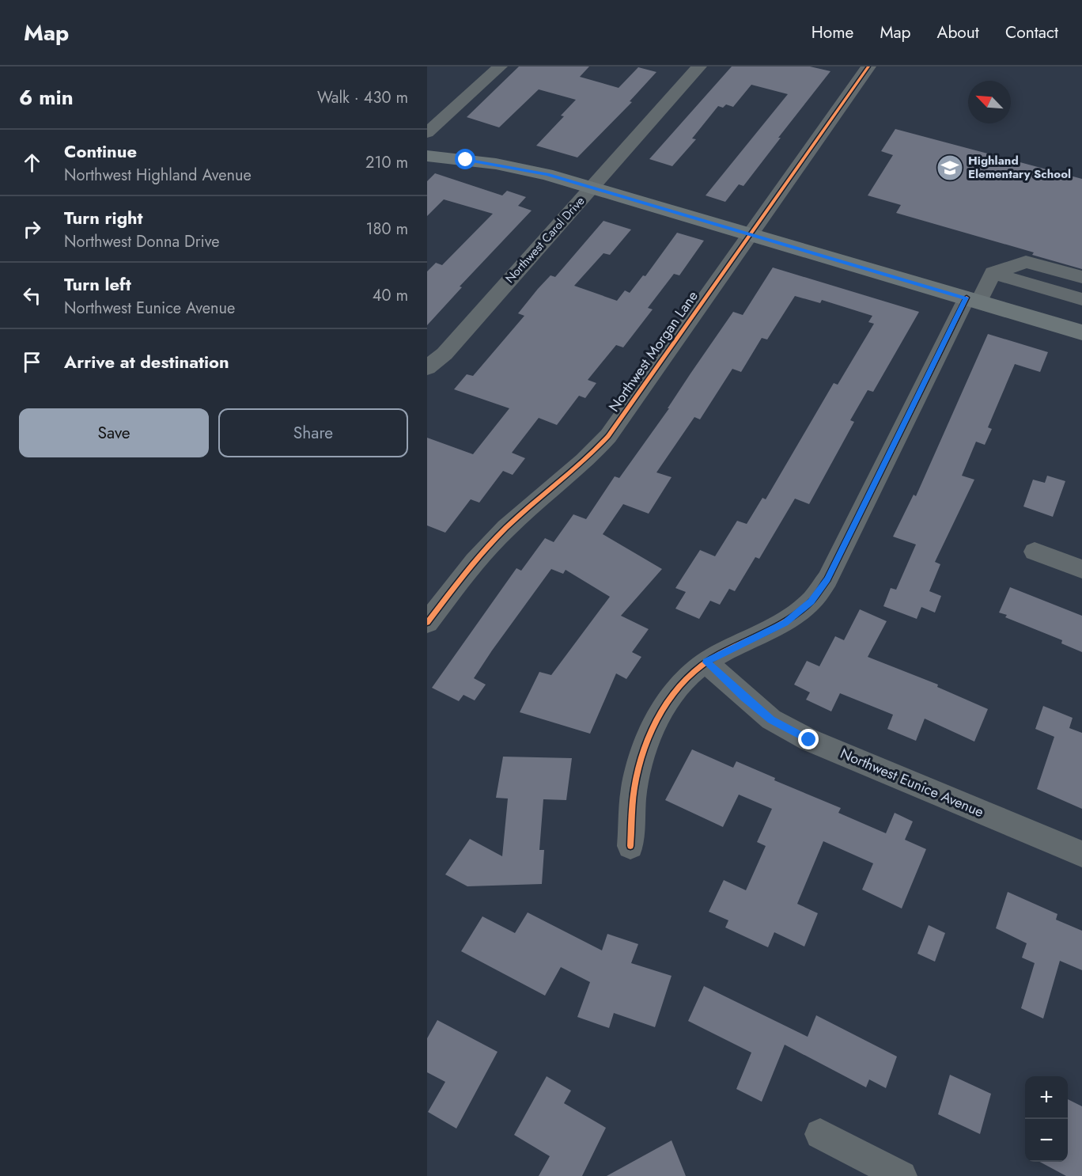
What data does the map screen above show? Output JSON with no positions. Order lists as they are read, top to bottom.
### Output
{
  "streets": {
    "street": ["Northwest Carol Drive", "Northwest Morgan Lane", "Northwest Eunice Avenue"]
  },
  "places": {
    "school or university": ["Highland Elementary School"]
  },
  "north": "top left",
  "page": {
    "header": "Map",
    "nav": [
      "Home",
      "Map",
      "About",
      "Contact"
    ],
    "heading": ["6 min", "Walk · 430 m"],
    "list": [
      ["Continue", "Northwest Highland Avenue", "210 m"],
      ["Turn right", "Northwest Donna Drive", "180 m"],
      ["Turn left", "Northwest Eunice Avenue", "40 m"],
      "Arrive at destination"
    ],
    "buttons": ["Save", "Share"],
    "map_buttons": ["+", "−"]
  }
}
